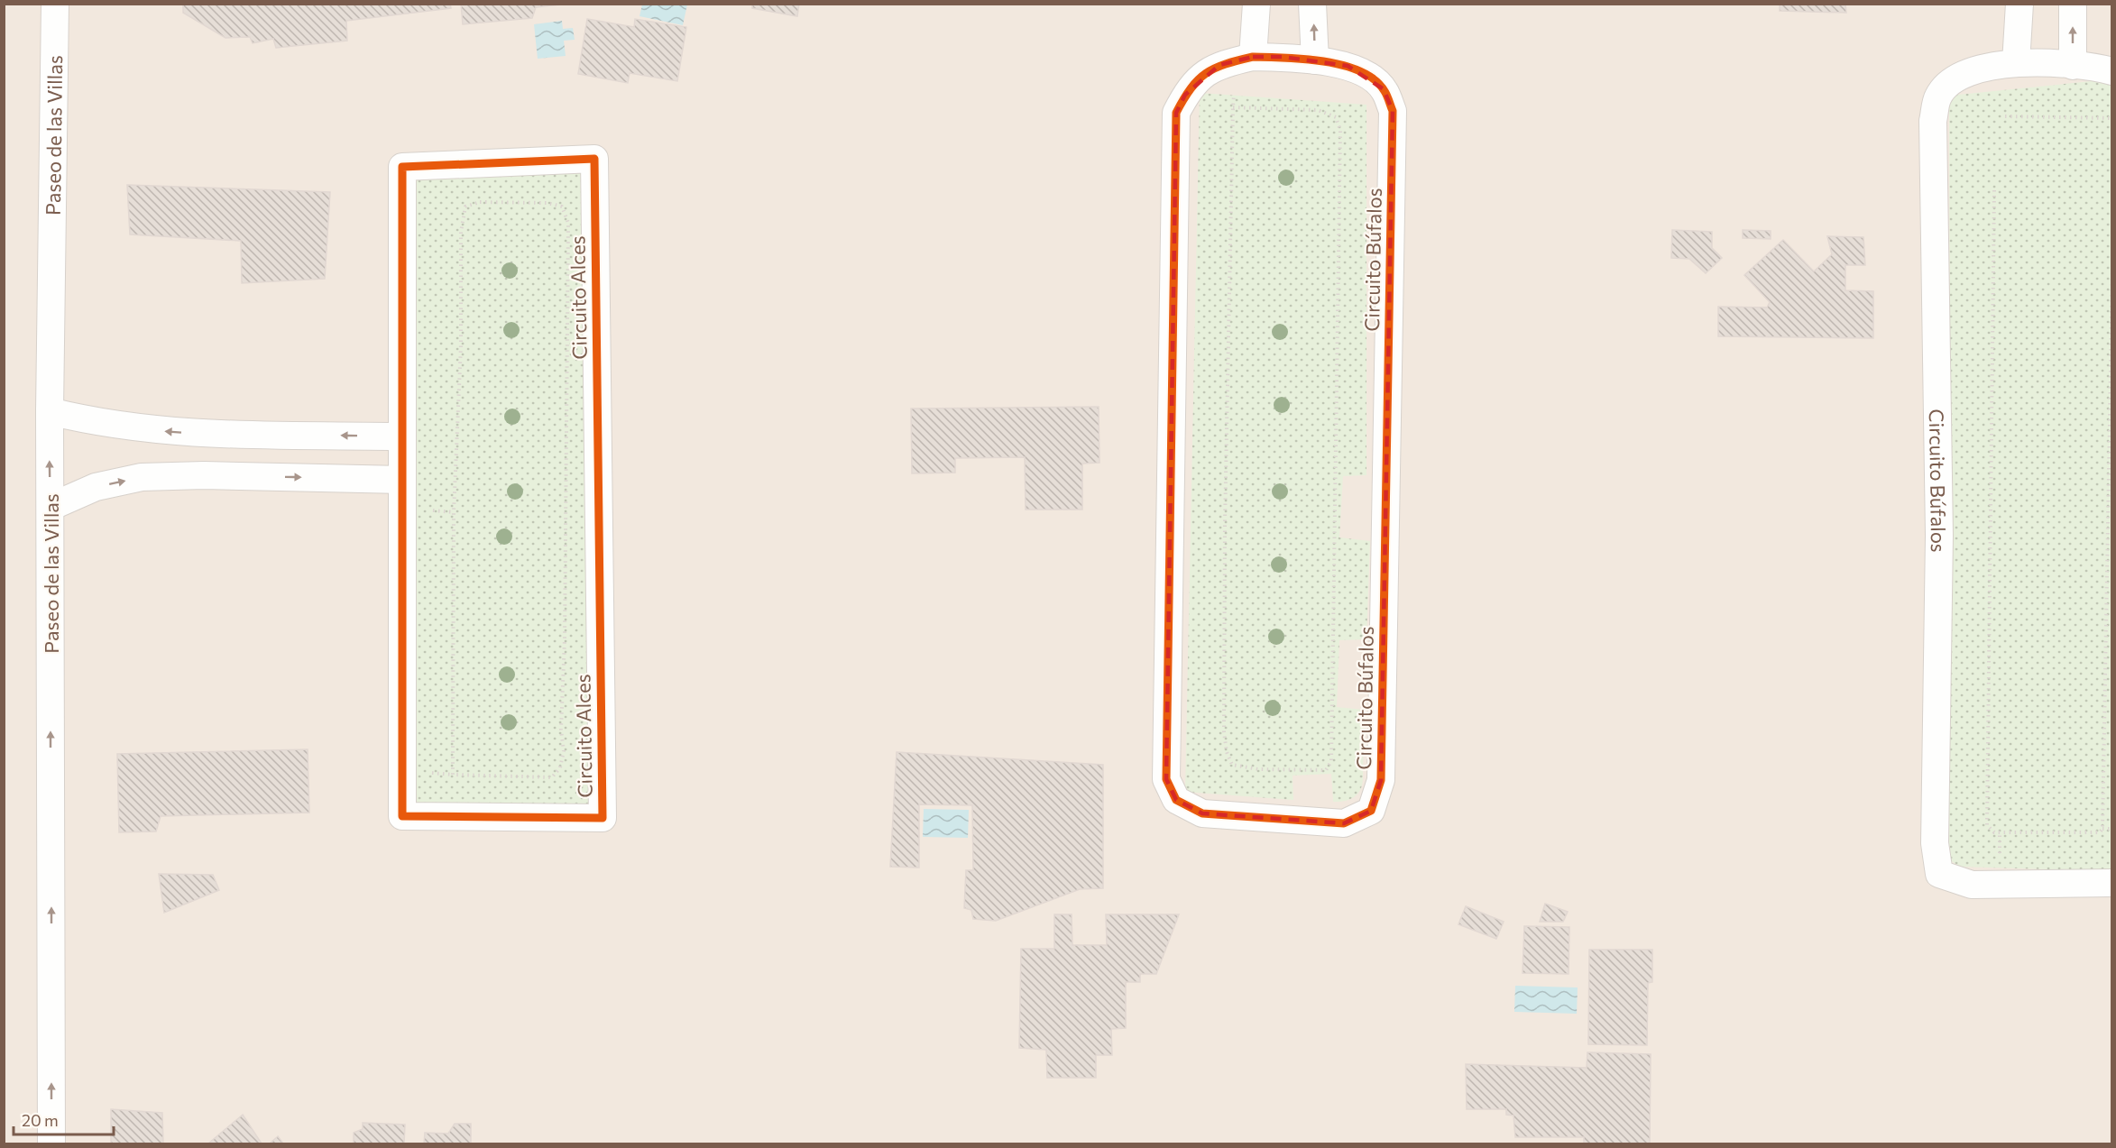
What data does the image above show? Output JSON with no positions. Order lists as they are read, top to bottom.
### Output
{
  "streets": {
    "street": ["Paseo de las Villas", "Circuito Búfalos", "Circuito Alces"]
  },
  "one_way": ["Paseo de las Villas"],
  "scale_bar": "20 m"
}
